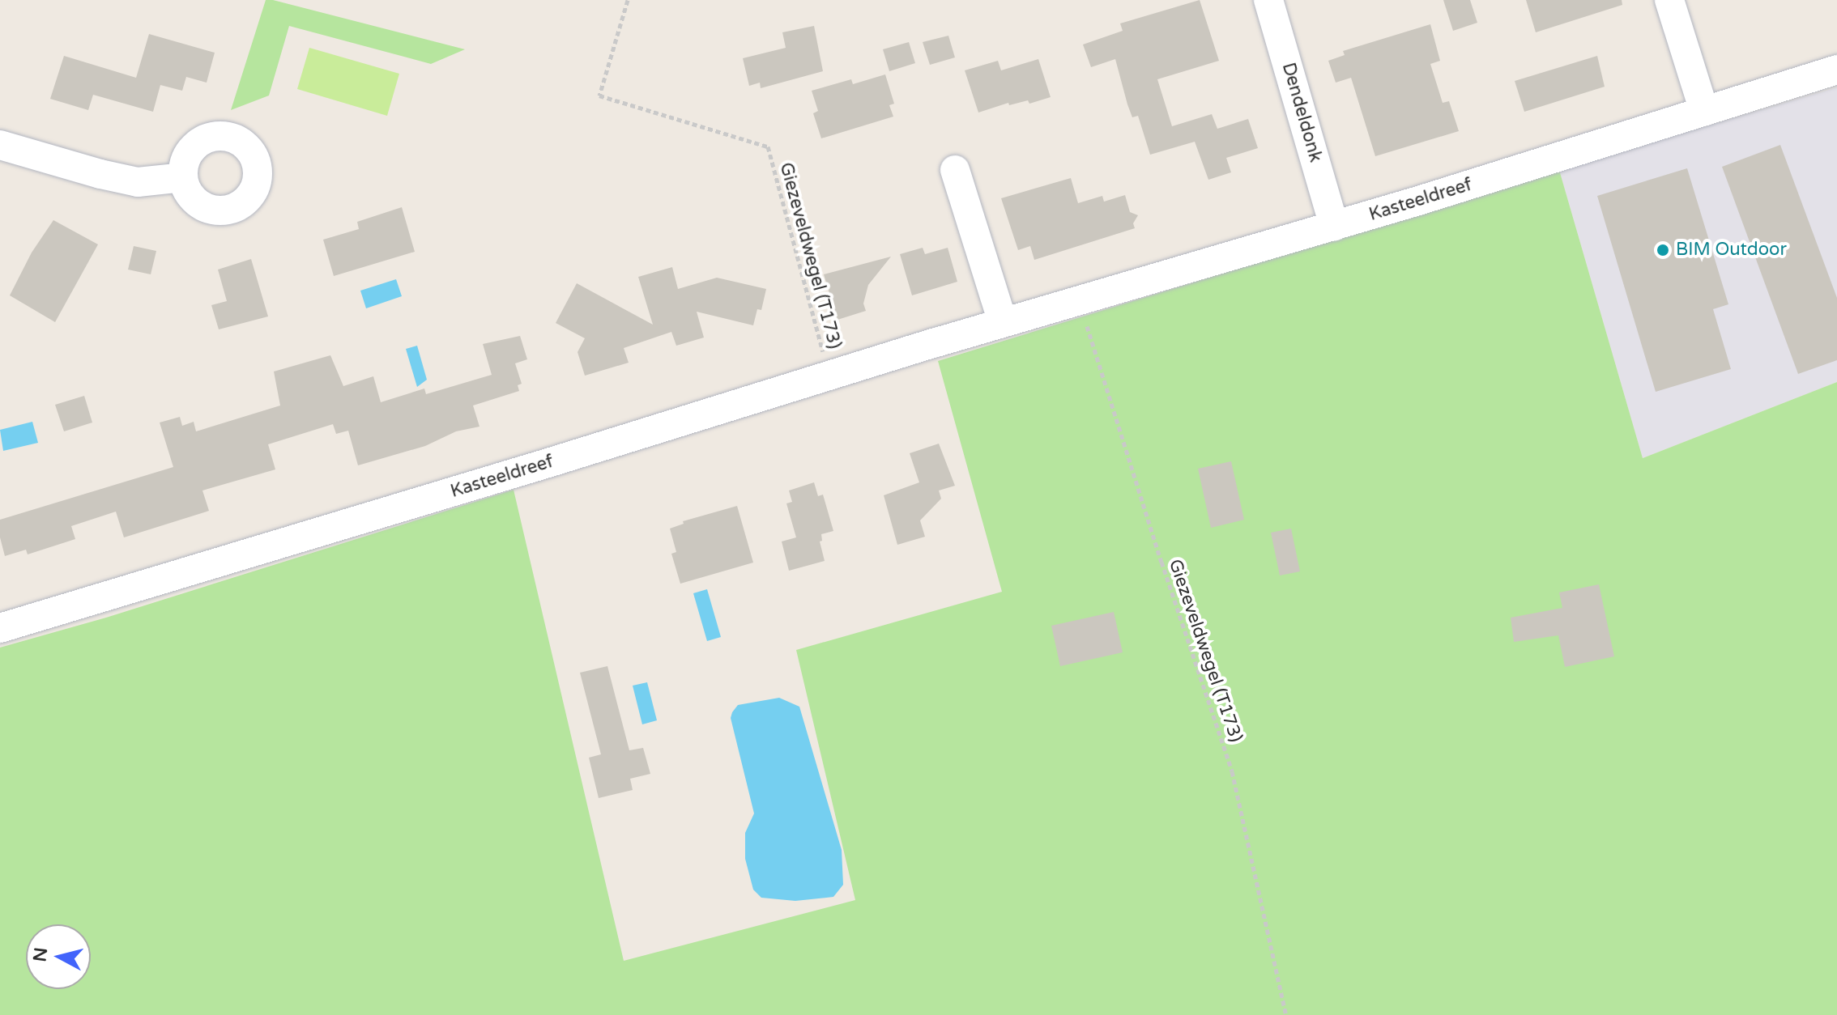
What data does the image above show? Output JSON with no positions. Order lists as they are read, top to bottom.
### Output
{
  "streets": {
    "street": ["Dendeldonk", "Kasteeldreef"],
    "path": ["Giezeveldwegel (T173)"]
  },
  "crossings": [
    ["Dendeldonk", "Kasteeldreef"],
    ["Kasteeldreef", "Giezeveldwegel (T173)"]
  ],
  "places": ["BIM Outdoor"],
  "north": "left"
}
